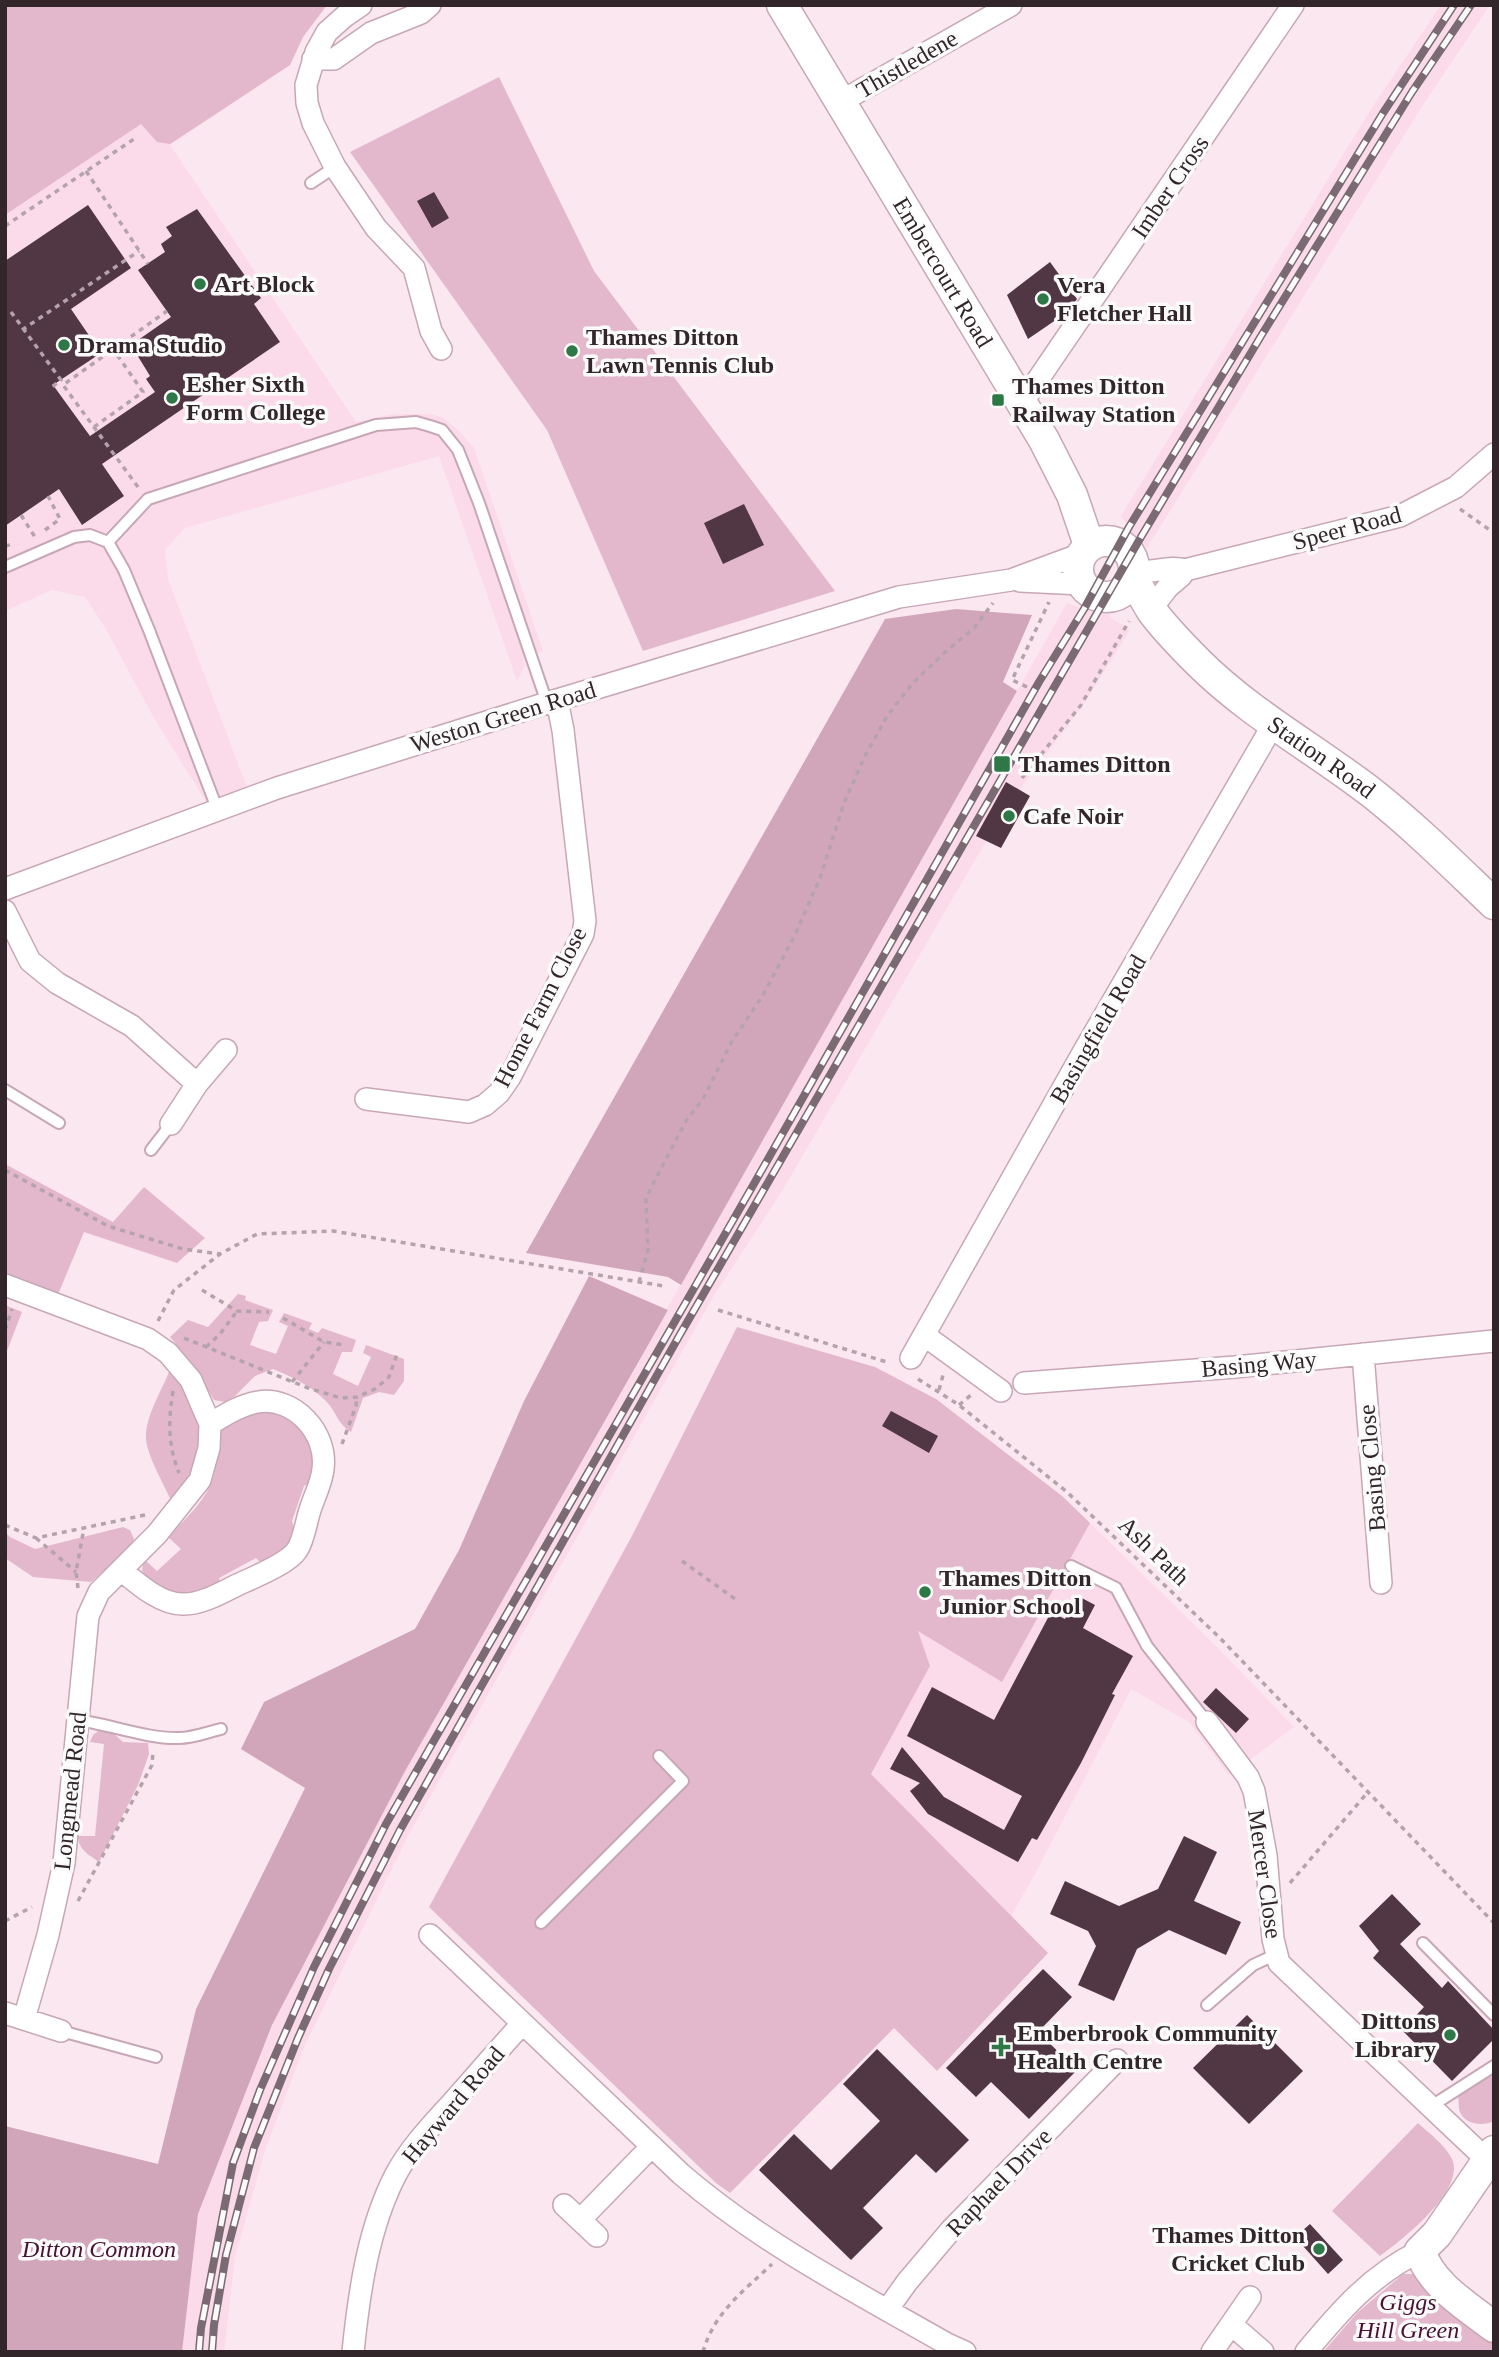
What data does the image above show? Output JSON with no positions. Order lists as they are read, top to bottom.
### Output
{
  "streets": {
    "main road": ["Embercourt Road", "Station Road"],
    "street": [
      "Thistledene",
      "Imber Cross",
      "Speer Road",
      "Weston Green Road",
      "Home Farm Close",
      "Basingfield Road",
      "Basing Way",
      "Basing Close",
      "Longmead Road",
      "Mercer Close",
      "Hayward Road",
      "Raphael Drive"
    ],
    "path": ["Ash Path"]
  },
  "crossings": [
    ["Thistledene", "Embercourt Road"],
    ["Imber Cross", "Embercourt Road"],
    ["Embercourt Road", "Speer Road"],
    ["Embercourt Road", "Weston Green Road"],
    ["Embercourt Road", "Station Road"],
    ["Speer Road", "Weston Green Road"],
    ["Speer Road", "Station Road"],
    ["Weston Green Road", "Station Road"],
    ["Weston Green Road", "Home Farm Close"],
    ["Station Road", "Basingfield Road"],
    ["Basingfield Road", "Ash Path"],
    ["Basing Way", "Basing Close"]
  ],
  "parks": ["Ditton Common", "Giggs Hill Green"],
  "places": {
    "other": [
      "Art Block",
      "Vera Fletcher Hall",
      "Drama Studio",
      "Thames Ditton Lawn Tennis Club",
      "Esher Sixth Form College",
      "Cafe Noir",
      "Thames Ditton Junior School",
      "Dittons Library",
      "Thames Ditton Cricket Club"
    ],
    "transit": ["Thames Ditton Railway Station", "Thames Ditton"],
    "health": ["Emberbrook Community Health Centre"]
  }
}
